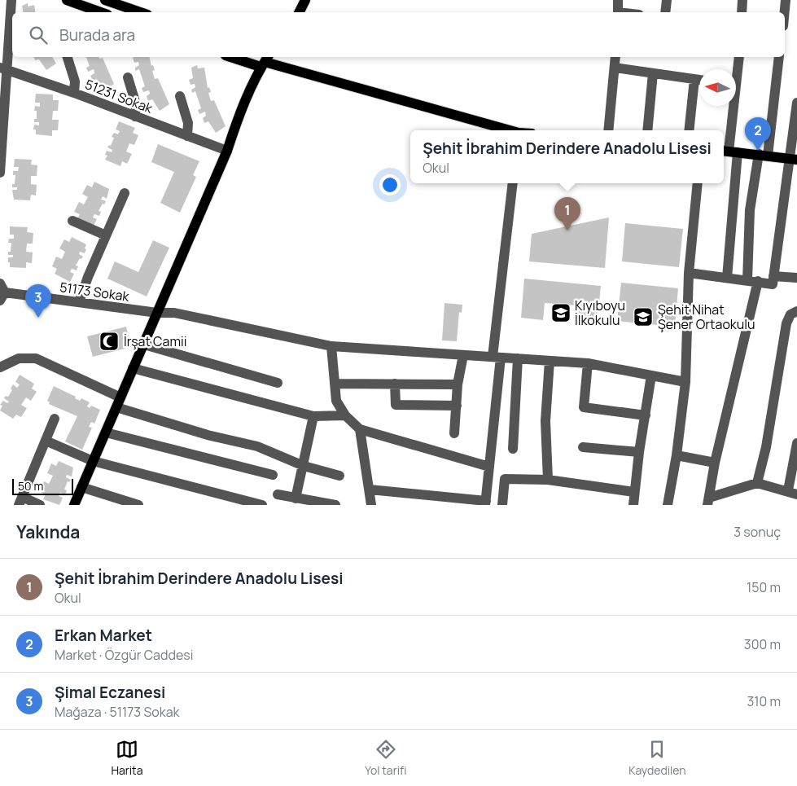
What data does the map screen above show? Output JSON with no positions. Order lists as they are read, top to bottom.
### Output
{
  "streets": {
    "street": ["51231 Sokak", "51173 Sokak"]
  },
  "places": {
    "school or university": ["Kıyıboyu İlkokulu", "Şehit Nihat Şener Ortaokulu"],
    "mosque": ["İrşat Camii"]
  },
  "scale_bar": "50 m",
  "north": "left",
  "page": {
    "search": "Burada ara",
    "pins": ["2", "1", "3"],
    "popup": ["Şehit İbrahim Derindere Anadolu Lisesi", "Okul"],
    "scale": "50 m",
    "heading": ["Yakında", "3 sonuç"],
    "list": [
      {
        "mark": "1",
        "name": "Şehit İbrahim Derindere Anadolu Lisesi",
        "note": "Okul",
        "value": "150 m"
      },
      {
        "mark": "2",
        "name": "Erkan Market",
        "note": "Market · Özgür Caddesi",
        "value": "300 m"
      },
      {
        "mark": "3",
        "name": "Şimal Eczanesi",
        "note": "Mağaza · 51173 Sokak",
        "value": "310 m"
      }
    ],
    "nav": ["Harita", "Yol tarifi", "Kaydedilen"]
  }
}
